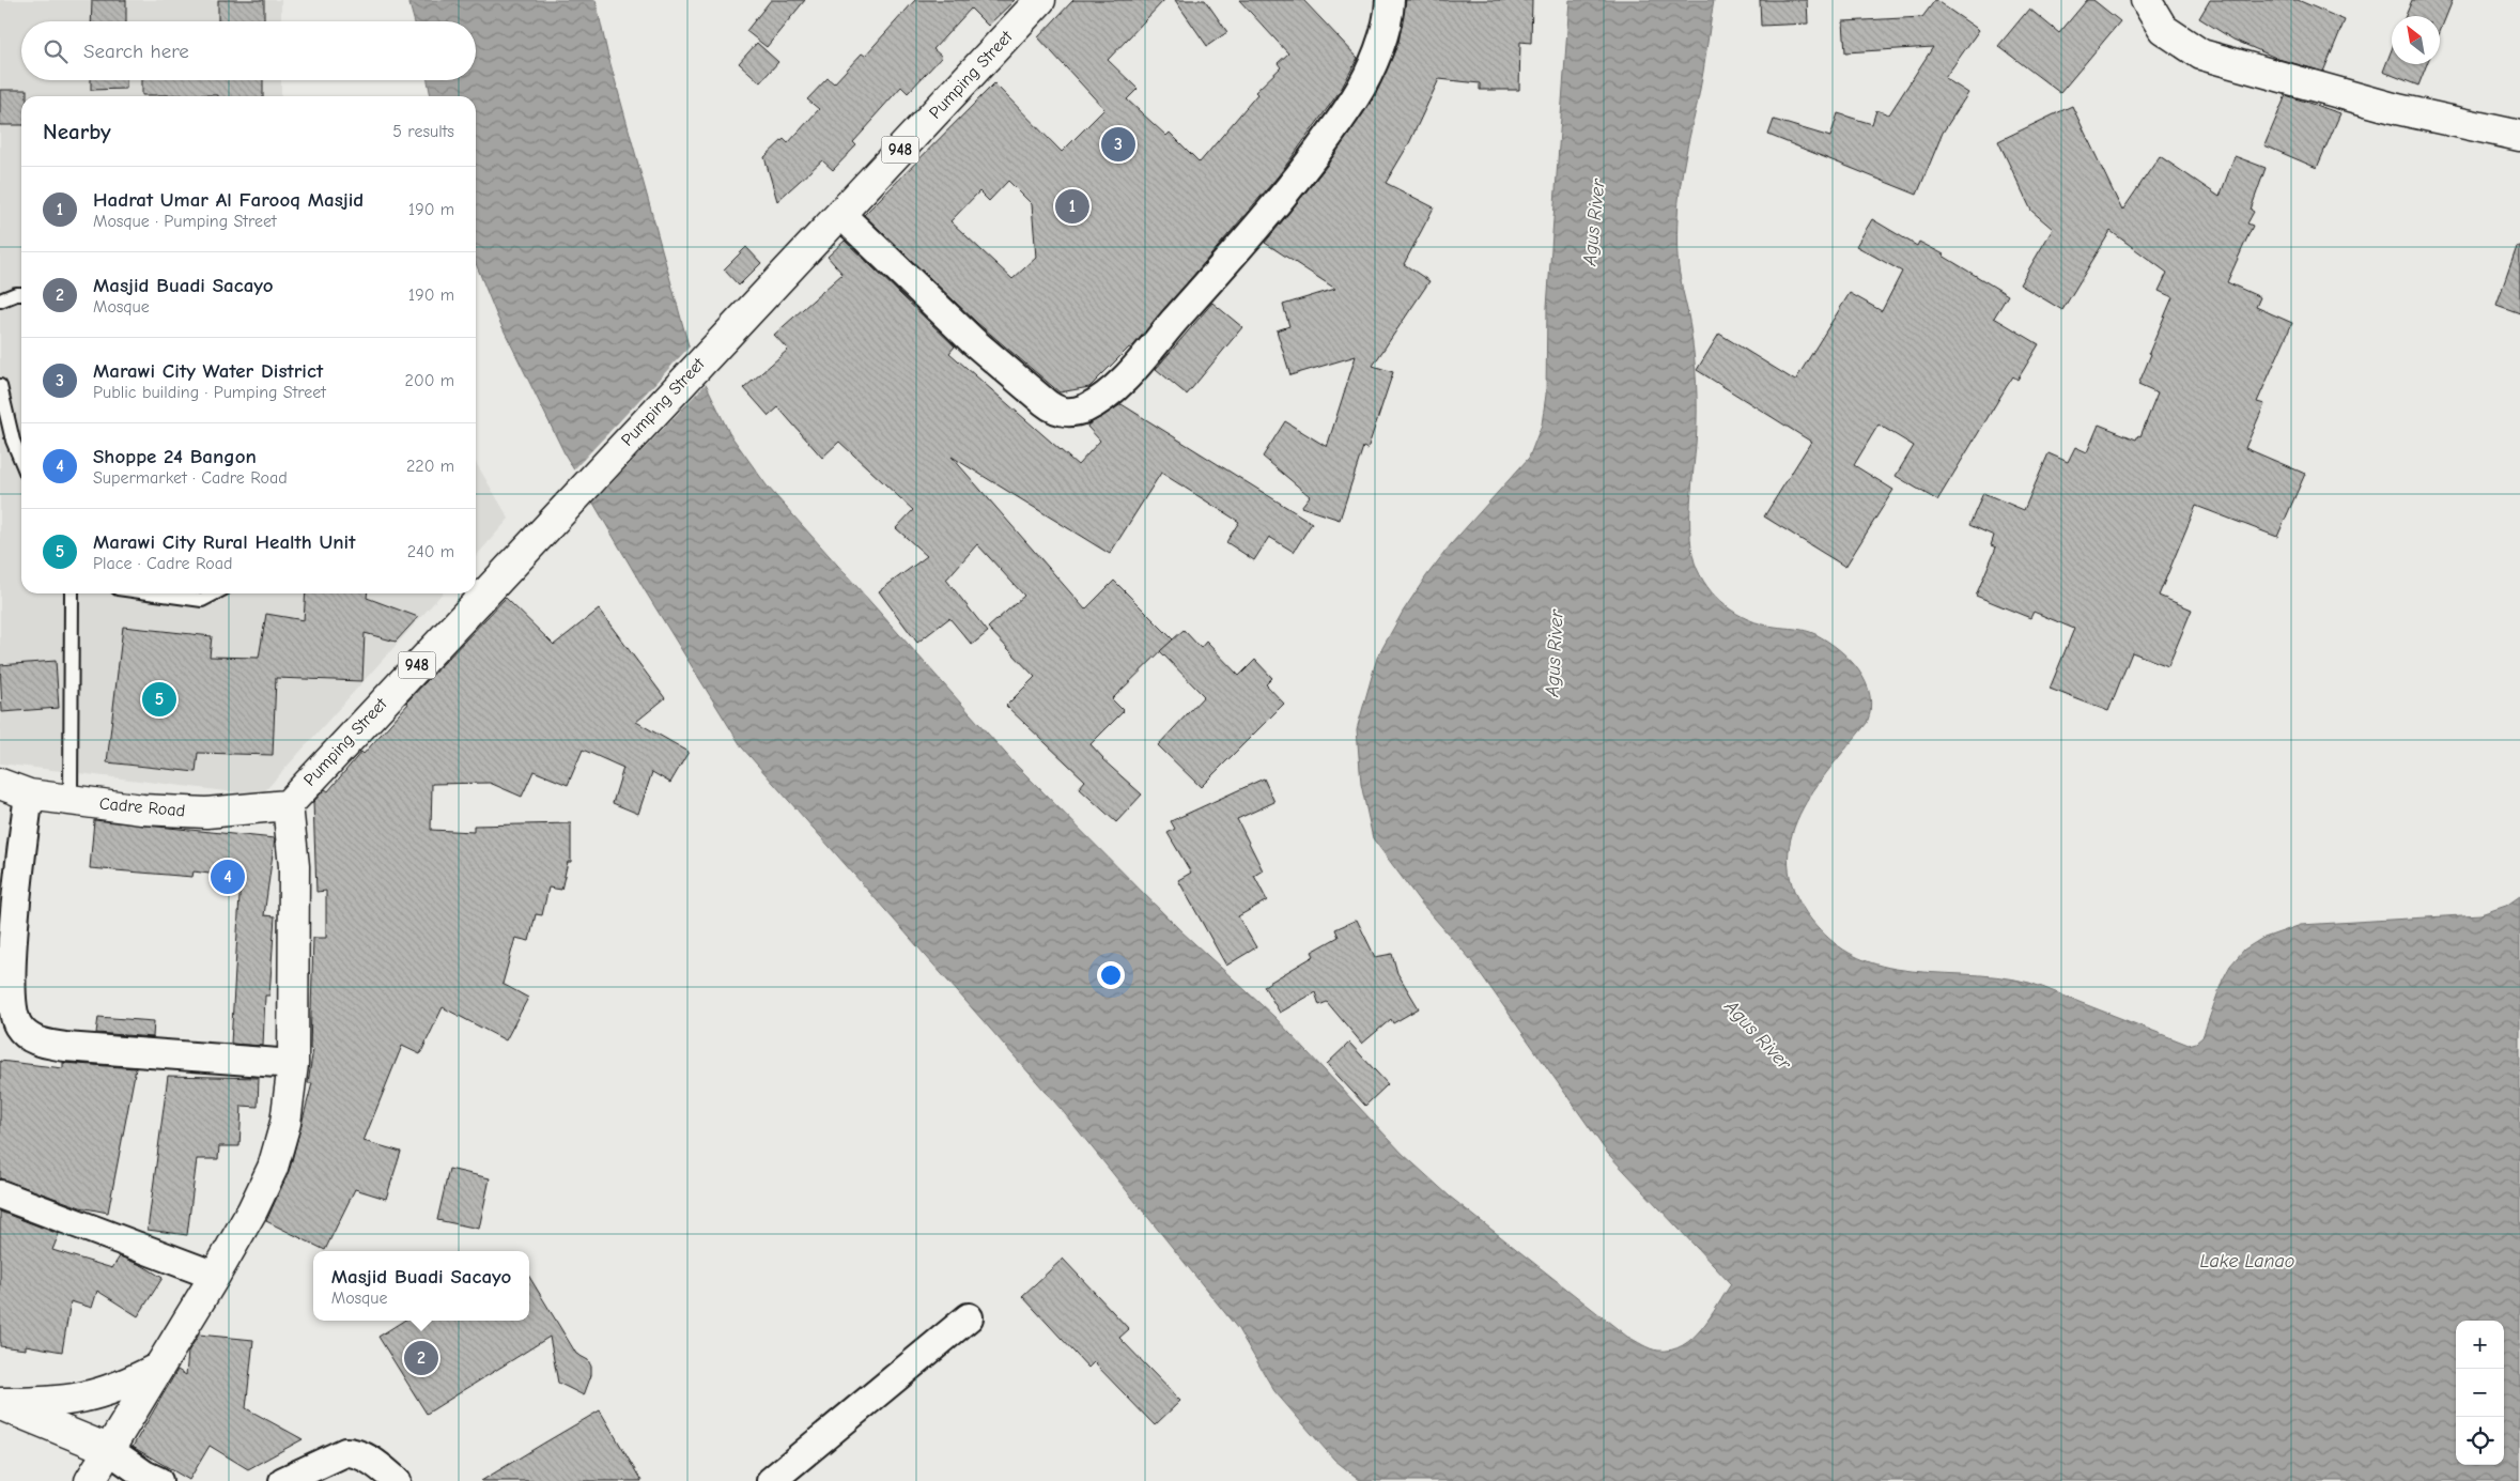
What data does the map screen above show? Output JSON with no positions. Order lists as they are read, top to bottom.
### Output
{
  "streets": {
    "main road": ["Pumping Street", "948", "Cadre Road"]
  },
  "crossings": [
    ["Pumping Street", "Cadre Road"]
  ],
  "water": ["Agus River", "Lake Lanao"],
  "north": "top left",
  "page": {
    "search": "Search here",
    "heading": ["Nearby", "5 results"],
    "pins": [
      "3",
      "1",
      "5",
      "4",
      "2"
    ],
    "list": [
      {
        "mark": "1",
        "name": "Hadrat Umar Al Farooq Masjid",
        "note": "Mosque · Pumping Street",
        "value": "190 m"
      },
      {
        "mark": "2",
        "name": "Masjid Buadi Sacayo",
        "note": "Mosque",
        "value": "190 m"
      },
      {
        "mark": "3",
        "name": "Marawi City Water District",
        "note": "Public building · Pumping Street",
        "value": "200 m"
      },
      {
        "mark": "4",
        "name": "Shoppe 24 Bangon",
        "note": "Supermarket · Cadre Road",
        "value": "220 m"
      },
      {
        "mark": "5",
        "name": "Marawi City Rural Health Unit",
        "note": "Place · Cadre Road",
        "value": "240 m"
      }
    ],
    "popup": ["Masjid Buadi Sacayo", "Mosque"],
    "map_buttons": ["+", "−"]
  }
}
